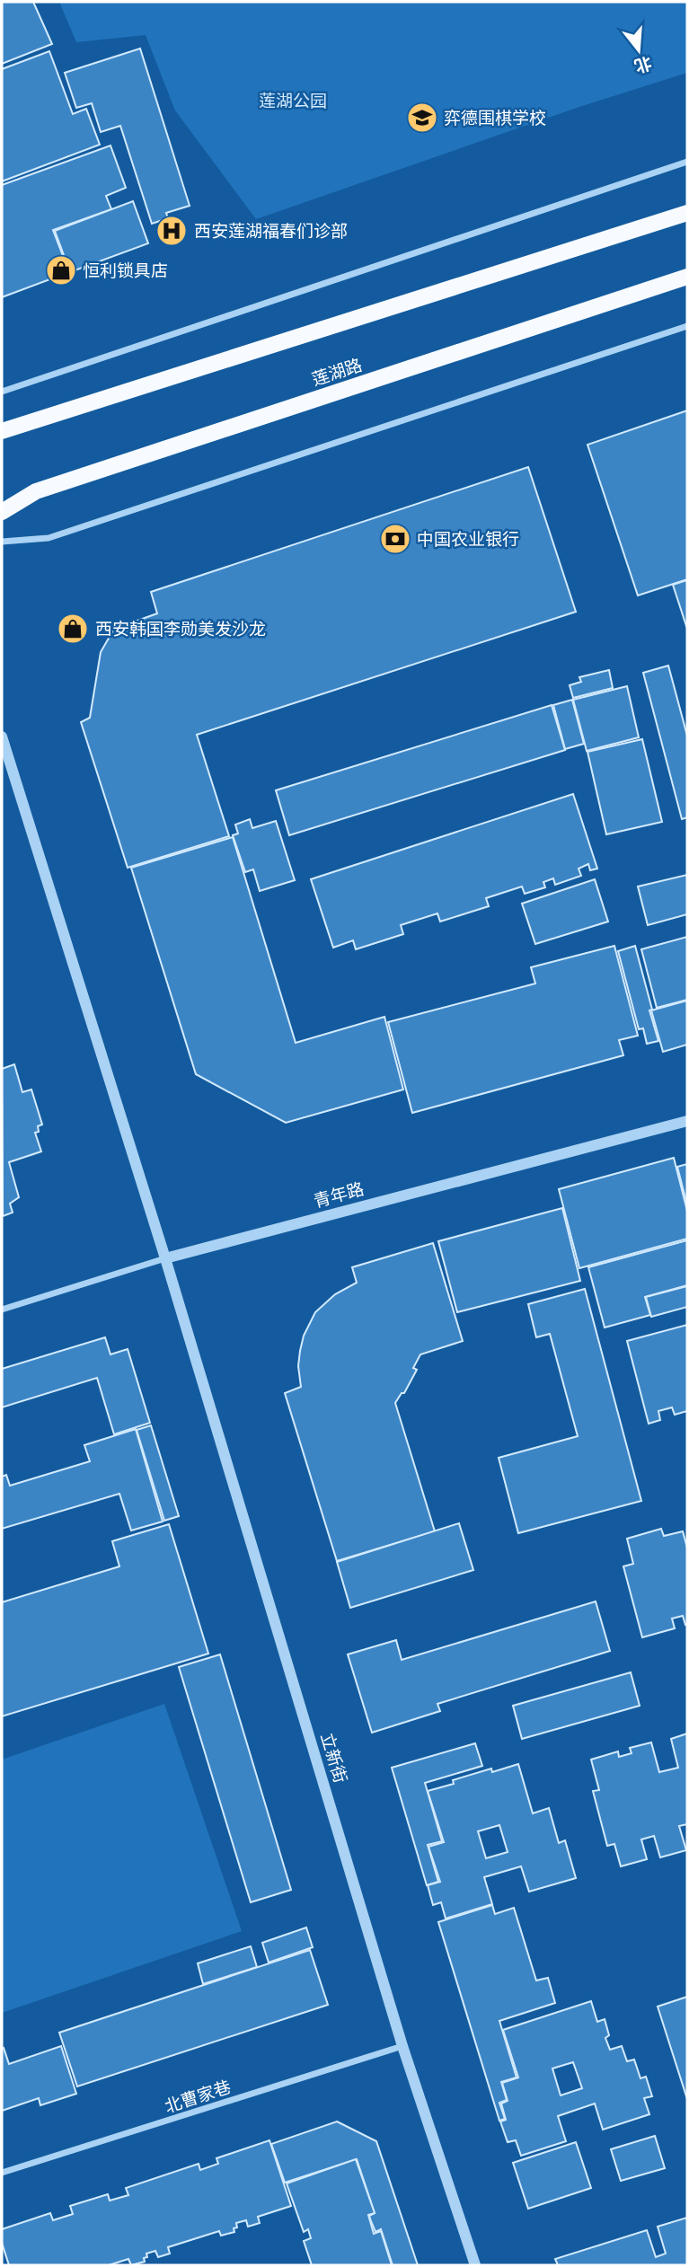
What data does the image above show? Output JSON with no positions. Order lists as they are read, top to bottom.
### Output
{
  "streets": {
    "main road": ["莲湖路"],
    "street": ["青年路", "立新街", "北曹家巷"]
  },
  "crossings": [
    ["青年路", "立新街"],
    ["立新街", "北曹家巷"]
  ],
  "parks": ["莲湖公园"],
  "places": {
    "school or university": ["弈德围棋学校"],
    "hospital": ["西安莲湖福春们诊部"],
    "shop": ["恒利锁具店", "西安韩国李勋美发沙龙"],
    "bank": ["中国农业银行"]
  },
  "north": "bottom"
}
